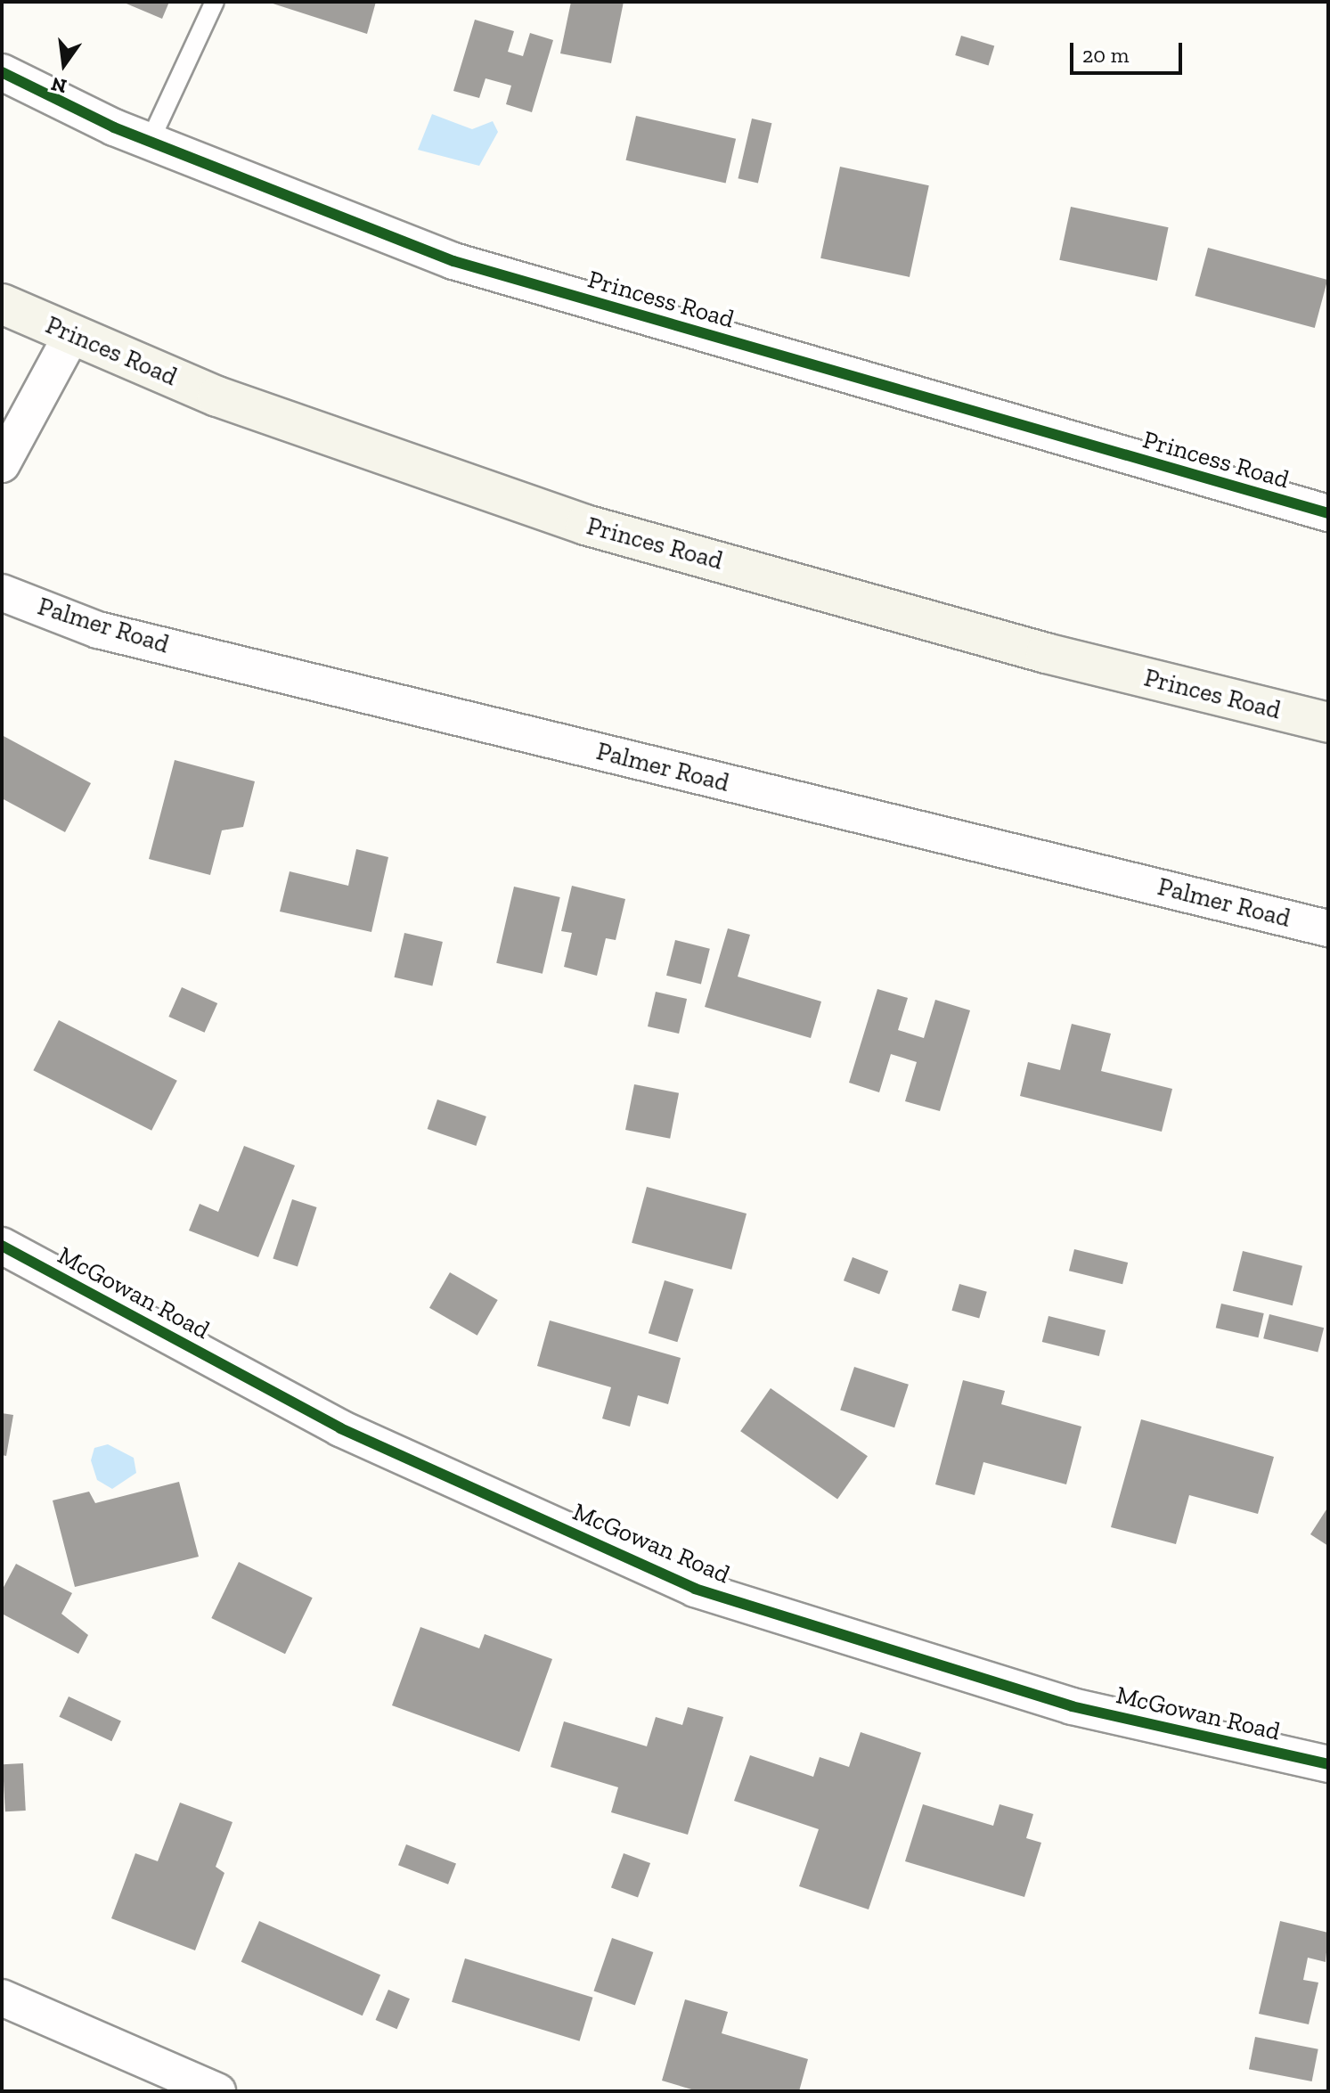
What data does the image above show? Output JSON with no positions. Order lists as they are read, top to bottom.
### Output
{
  "streets": {
    "main road": ["Princes Road"],
    "street": ["Princess Road", "Palmer Road", "McGowan Road"]
  },
  "scale_bar": "20 m",
  "north": "bottom"
}
